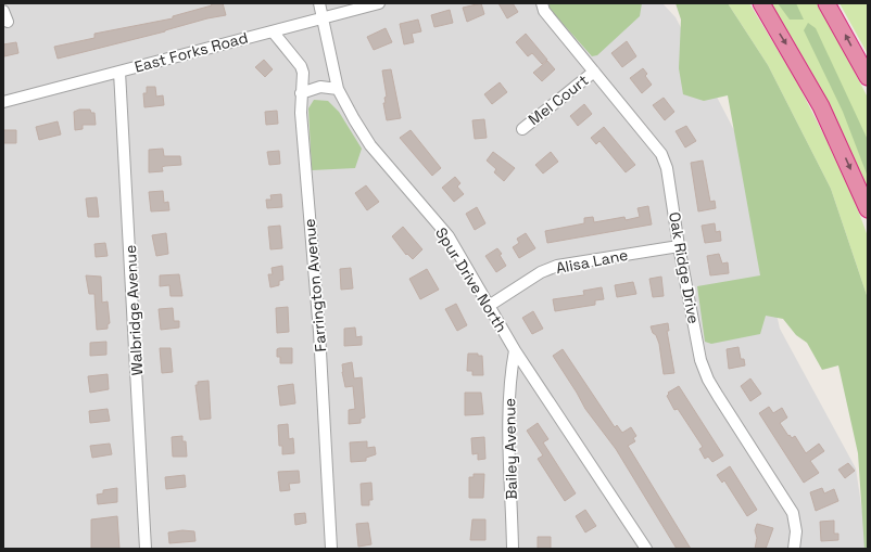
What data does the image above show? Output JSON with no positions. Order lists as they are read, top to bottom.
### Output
{
  "streets": {
    "street": [
      "East Forks Road",
      "Mel Court",
      "Alisa Lane",
      "Oak Ridge Drive",
      "Spur Drive North",
      "Farrington Avenue",
      "Walbridge Avenue",
      "Bailey Avenue"
    ]
  },
  "crossings": [
    ["East Forks Road", "Spur Drive North"],
    ["East Forks Road", "Walbridge Avenue"],
    ["Mel Court", "Oak Ridge Drive"],
    ["Alisa Lane", "Oak Ridge Drive"],
    ["Alisa Lane", "Spur Drive North"],
    ["Spur Drive North", "Bailey Avenue"]
  ]
}
